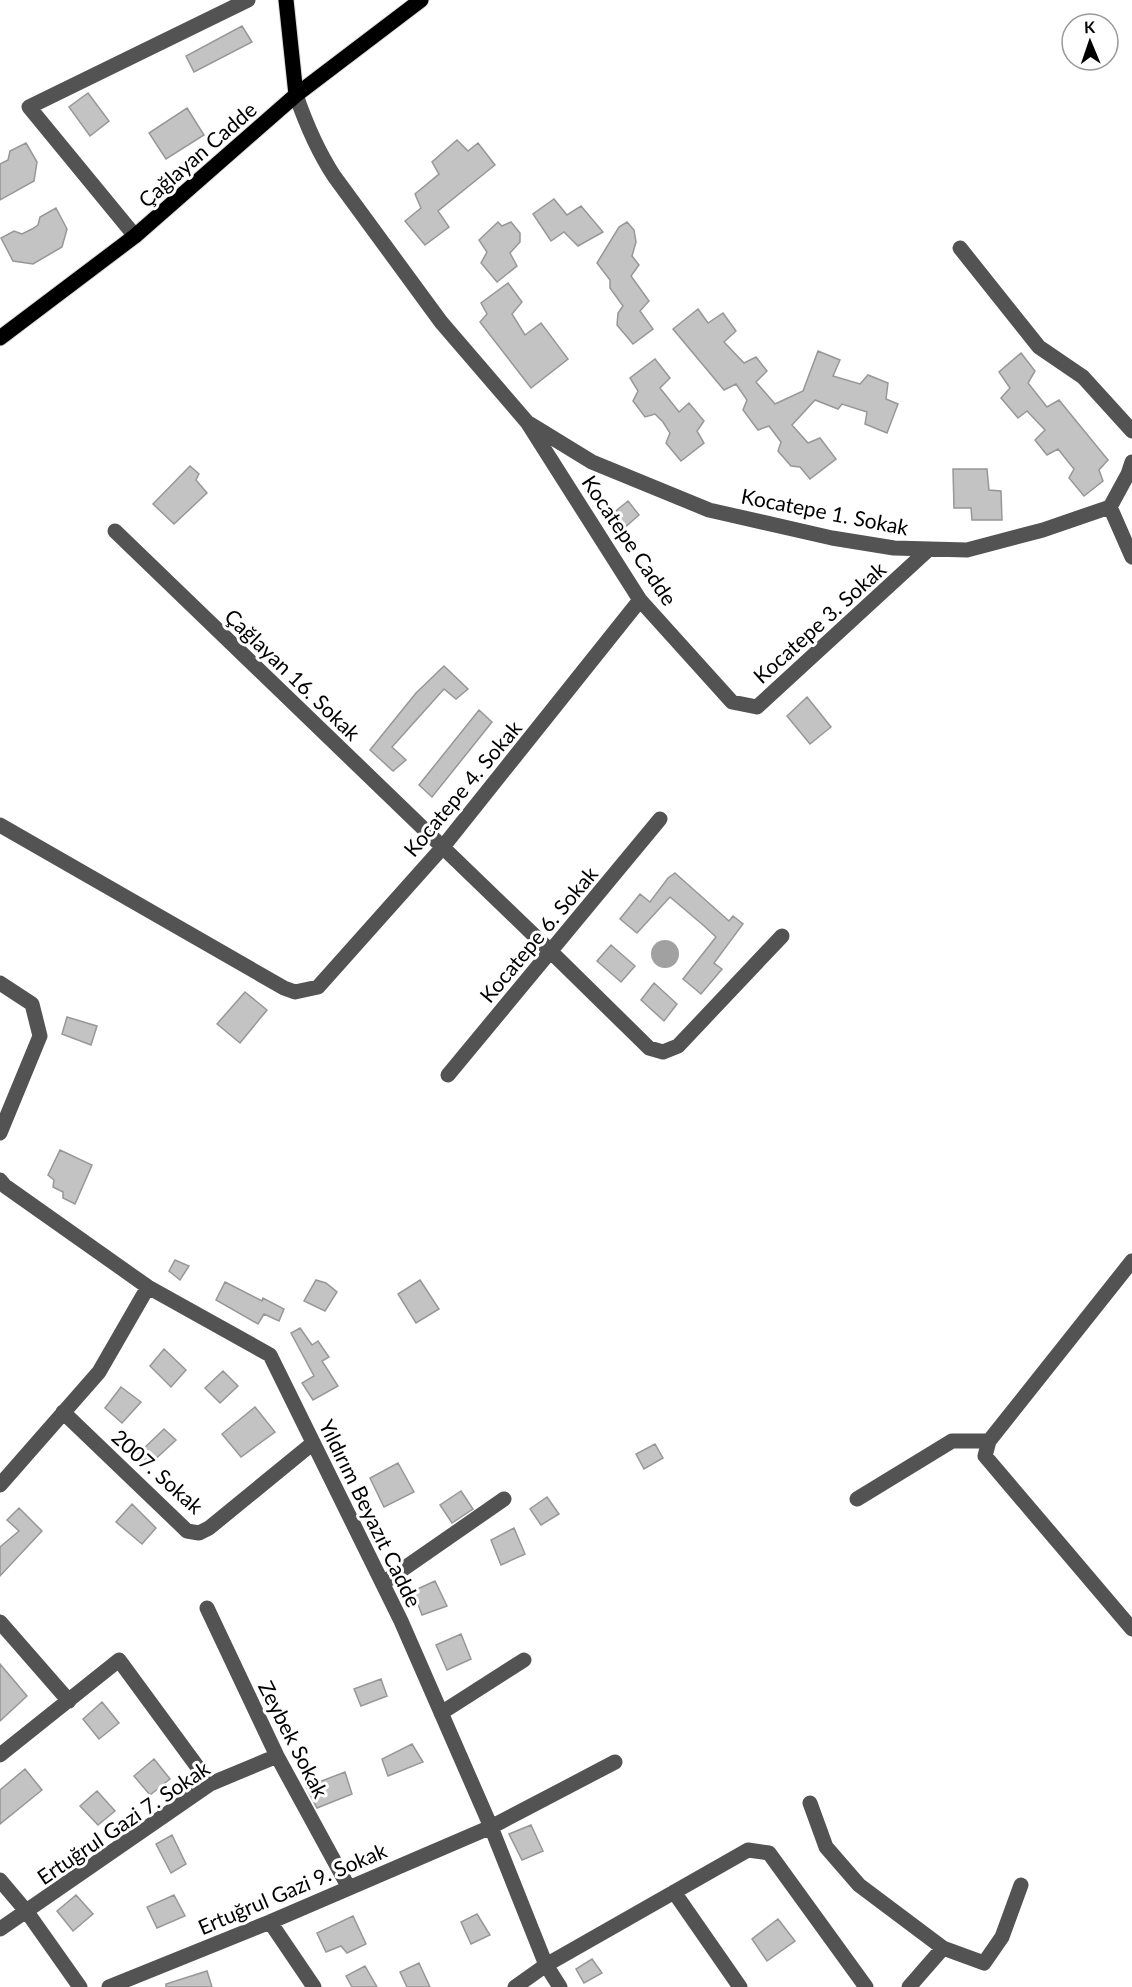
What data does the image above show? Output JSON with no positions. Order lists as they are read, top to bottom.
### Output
{
  "streets": {
    "main road": ["Çağlayan Cadde"],
    "street": [
      "Kocatepe 1. Sokak",
      "Kocatepe Cadde",
      "Kocatepe 3. Sokak",
      "Çağlayan 16. Sokak",
      "Kocatepe 4. Sokak",
      "Kocatepe 6. Sokak",
      "2007. Sokak",
      "Yıldırım Beyazıt Cadde",
      "Zeybek Sokak",
      "Ertuğrul Gazi 7. Sokak",
      "Ertuğrul Gazi 9. Sokak"
    ]
  },
  "crossings": [
    ["Kocatepe 1. Sokak", "Kocatepe Cadde"],
    ["Kocatepe 1. Sokak", "Kocatepe 3. Sokak"],
    ["Kocatepe Cadde", "Kocatepe 3. Sokak"],
    ["Kocatepe Cadde", "Kocatepe 4. Sokak"],
    ["Çağlayan 16. Sokak", "Kocatepe 4. Sokak"],
    ["Çağlayan 16. Sokak", "Kocatepe 6. Sokak"],
    ["2007. Sokak", "Yıldırım Beyazıt Cadde"],
    ["Yıldırım Beyazıt Cadde", "Ertuğrul Gazi 9. Sokak"],
    ["Zeybek Sokak", "Ertuğrul Gazi 7. Sokak"],
    ["Zeybek Sokak", "Ertuğrul Gazi 9. Sokak"]
  ],
  "north": "top"
}
